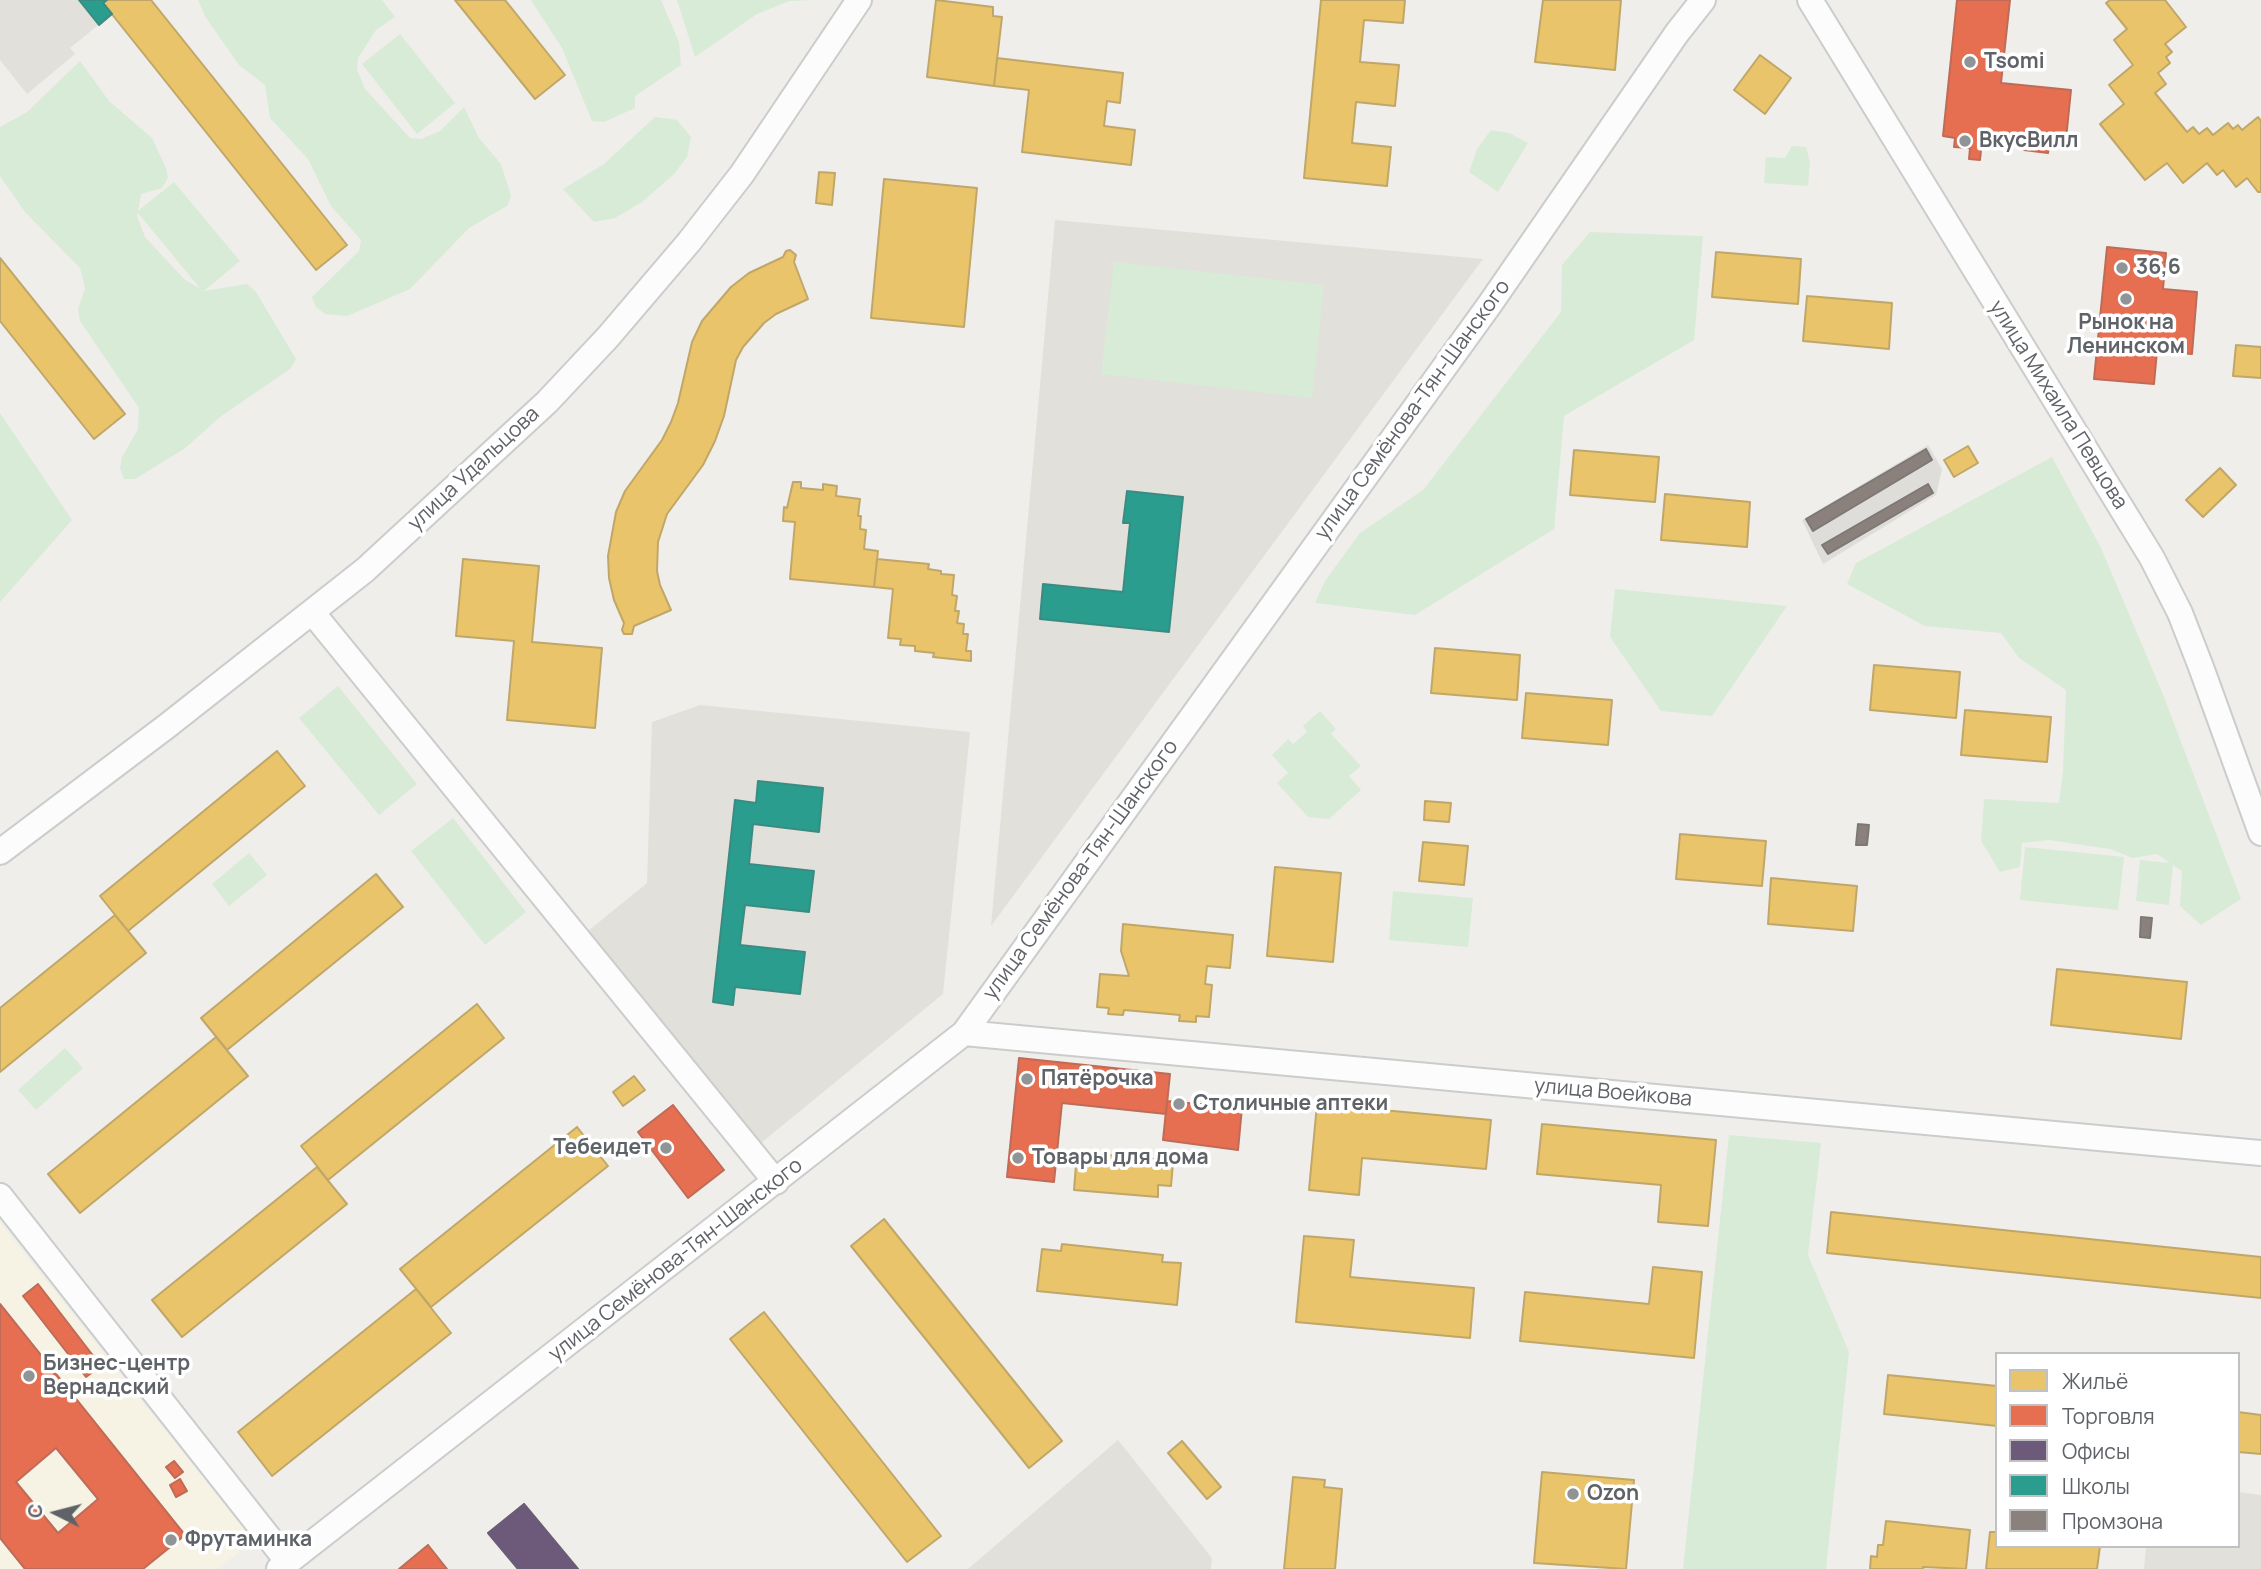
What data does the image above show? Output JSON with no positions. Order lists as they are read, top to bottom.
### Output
{
  "streets": {
    "street": [
      "улица Михаила Певцова",
      "улица Семёнова-Тян-Шанского",
      "улица Удальцова",
      "улица Воейкова"
    ]
  },
  "crossings": [
    ["улица Семёнова-Тян-Шанского", "улица Воейкова"]
  ],
  "places": [
    "Tsomi",
    "ВкусВилл",
    "36,6",
    "Рынок на Ленинском",
    "Пятёрочка",
    "Столичные аптеки",
    "Тебеидет",
    "Товары для дома",
    "Бизнес-центр Вернадский",
    "Ozon",
    "Фрутаминка"
  ],
  "legend": [
    "Жильё",
    "Торговля",
    "Офисы",
    "Школы",
    "Промзона"
  ],
  "north": "left"
}
